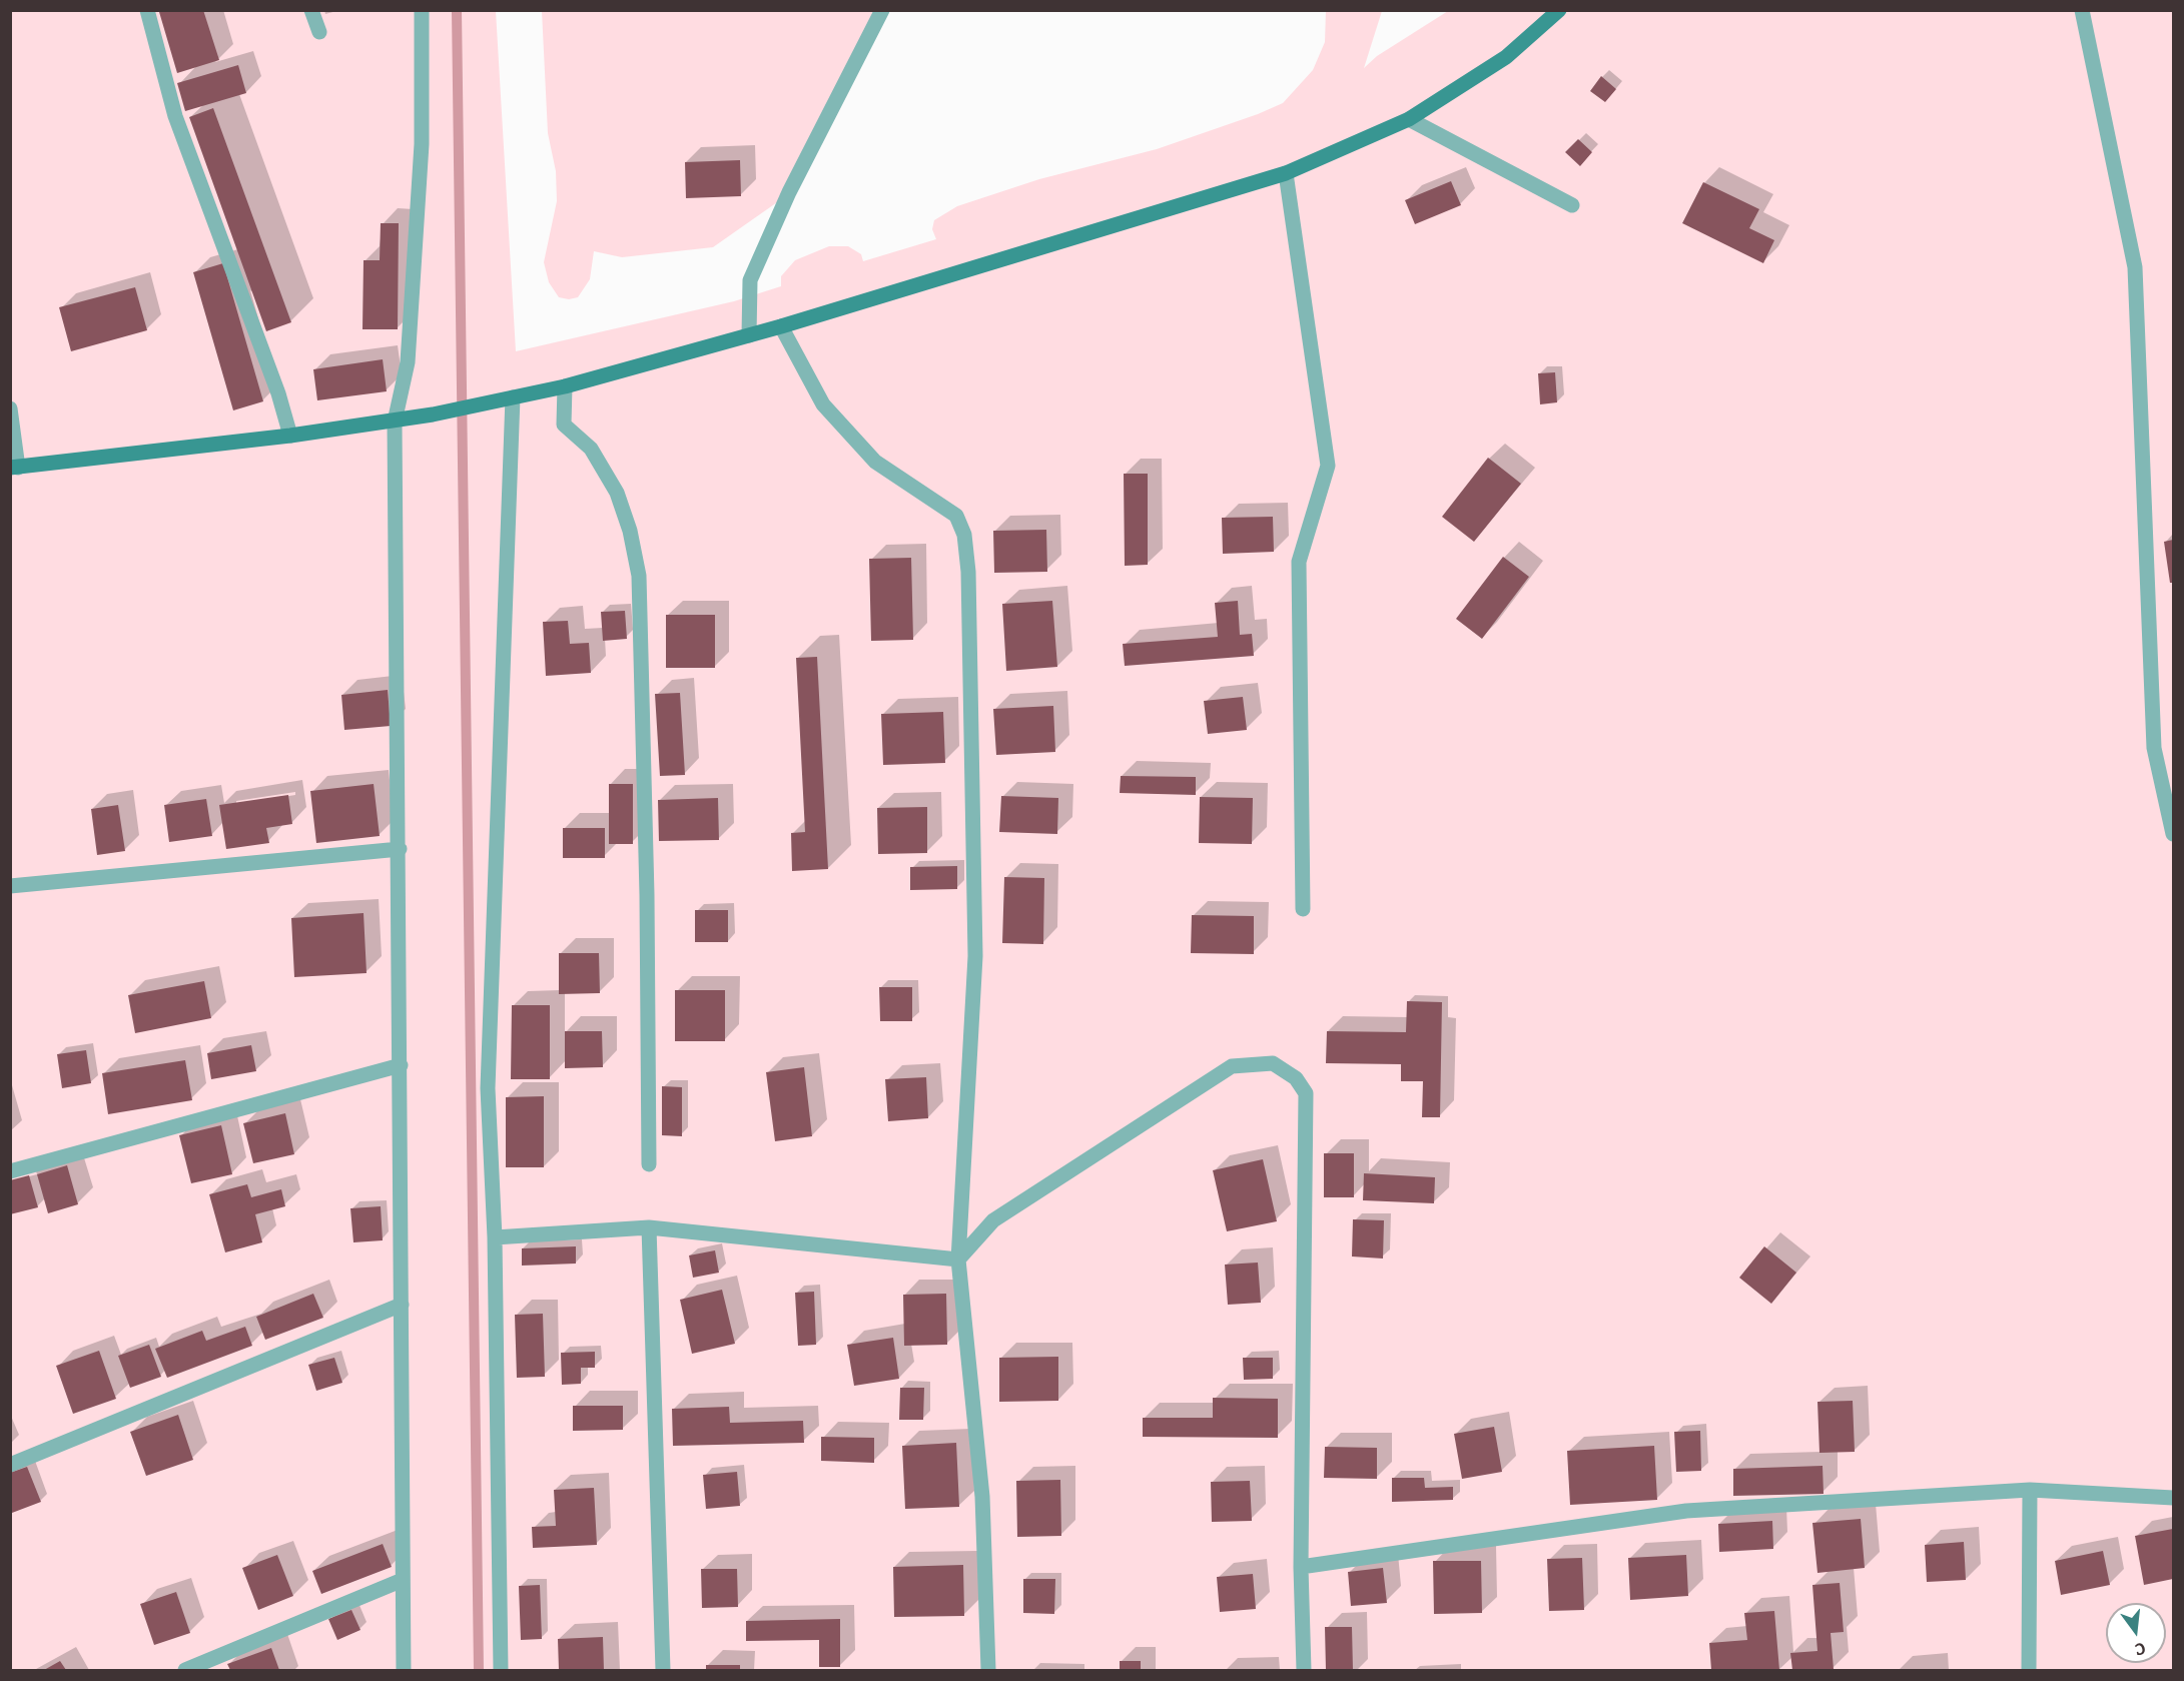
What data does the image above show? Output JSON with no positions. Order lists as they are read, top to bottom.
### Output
{
  "north": "bottom"
}
